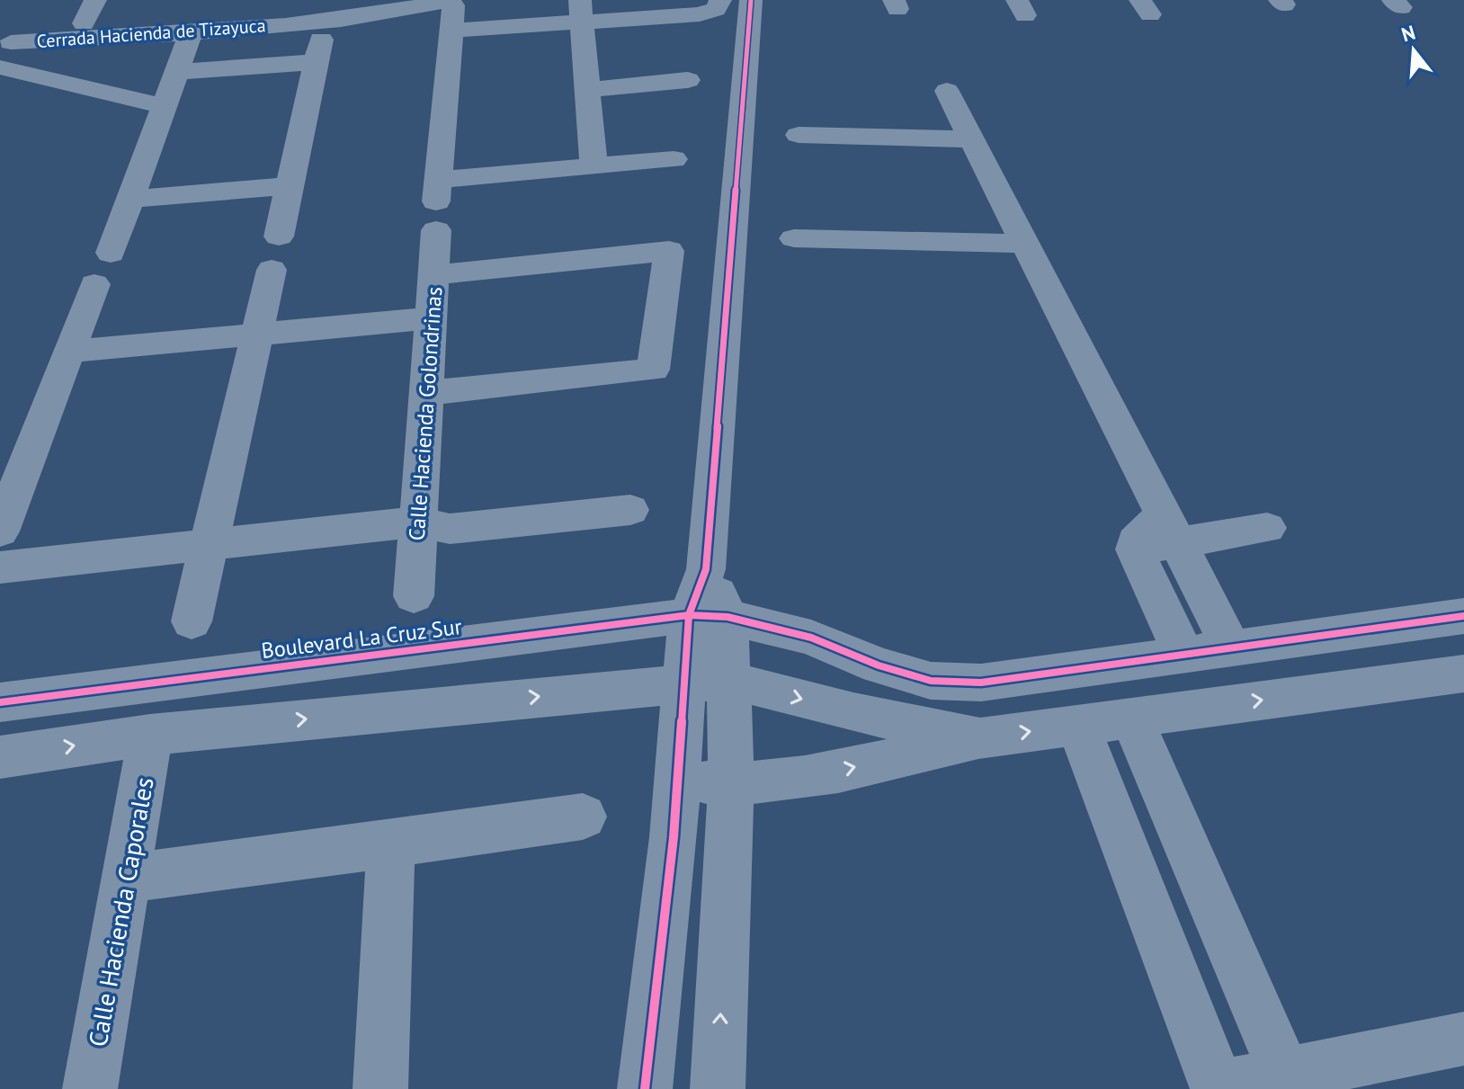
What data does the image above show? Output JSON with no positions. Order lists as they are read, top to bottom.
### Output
{
  "streets": {
    "street": [
      "Cerrada Hacienda de Tizayuca",
      "Calle Hacienda Golondrinas",
      "Boulevard La Cruz Sur",
      "Calle Hacienda Caporales"
    ]
  },
  "crossings": [
    ["Cerrada Hacienda de Tizayuca", "Calle Hacienda Golondrinas"]
  ],
  "north": "top"
}
